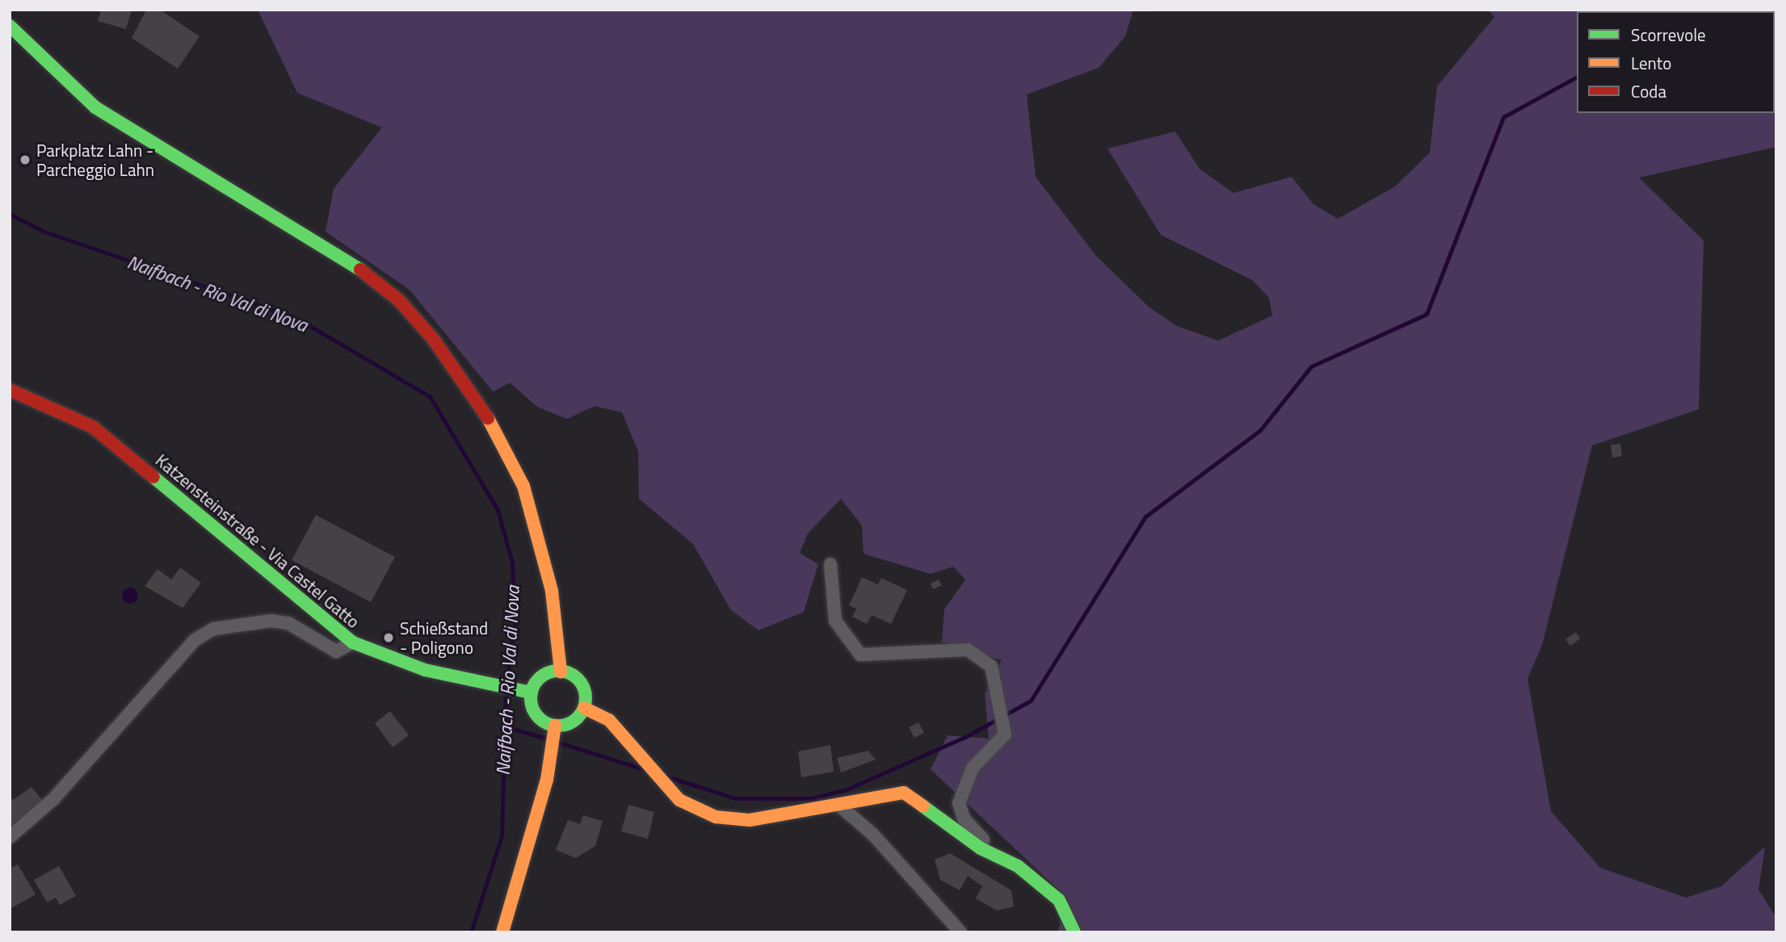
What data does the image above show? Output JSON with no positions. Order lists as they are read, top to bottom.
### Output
{
  "streets": {
    "main road": ["Katzensteinstraße - Via Castel Gatto"]
  },
  "water": ["Naifbach - Rio Val di Nova"],
  "places": ["Parkplatz Lahn - Parcheggio Lahn", "Schießstand - Poligono"],
  "legend": ["Scorrevole", "Lento", "Coda"]
}
